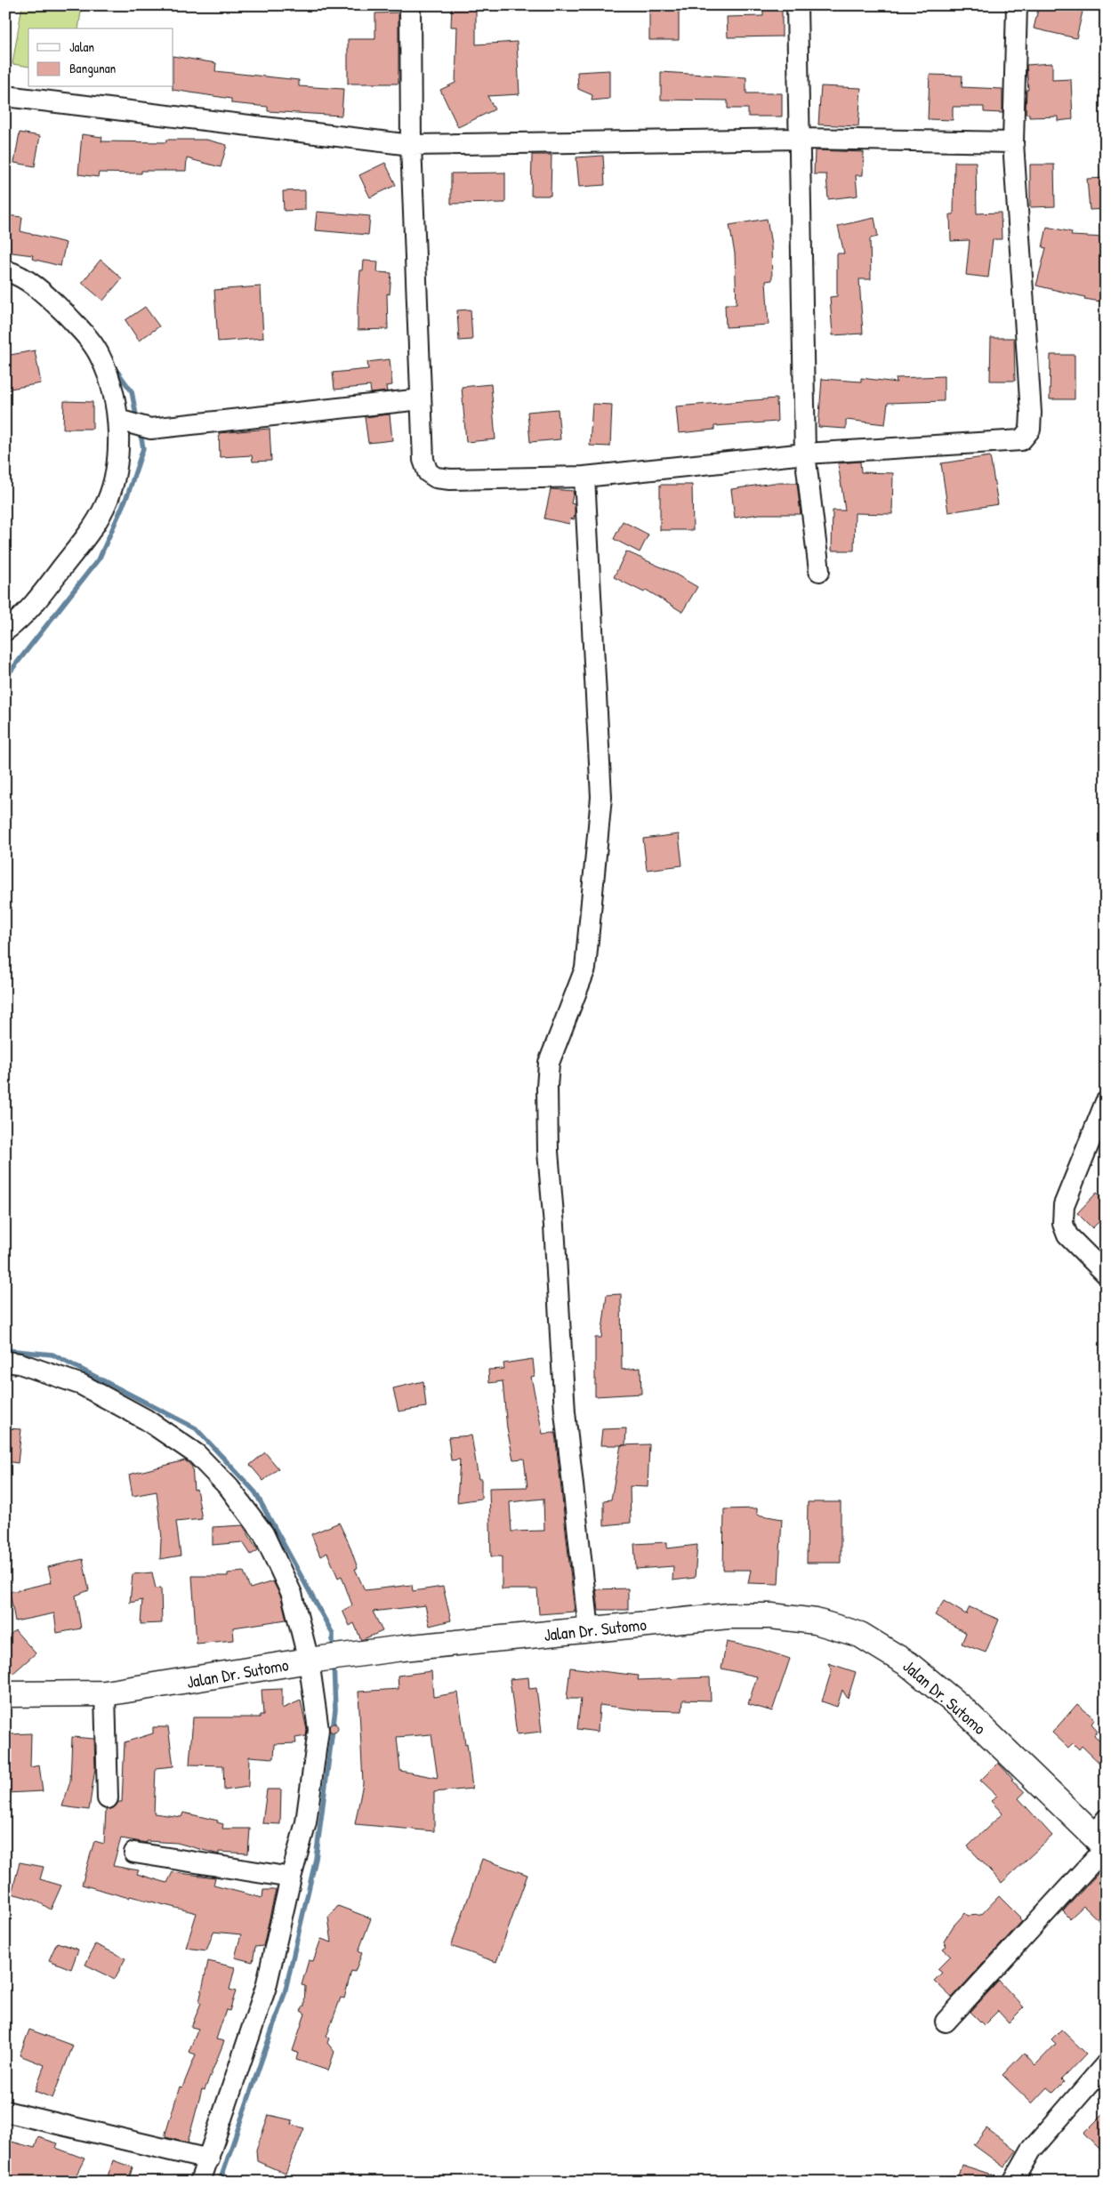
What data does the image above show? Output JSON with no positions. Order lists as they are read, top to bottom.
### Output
{
  "streets": {
    "street": ["Jalan Dr. Sutomo"]
  },
  "legend": ["Jalan", "Bangunan"]
}
